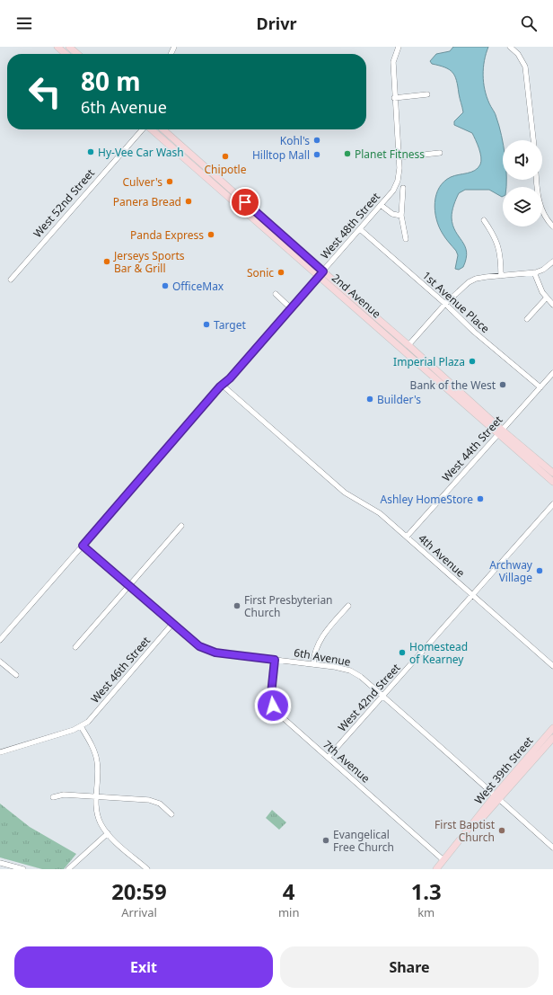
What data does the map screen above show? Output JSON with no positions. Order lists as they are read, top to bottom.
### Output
{
  "streets": {
    "main road": ["2nd Avenue", "West 39th Street"],
    "street": [
      "West 52nd Street",
      "West 48th Street",
      "1st Avenue Place",
      "West 44th Street",
      "4th Avenue",
      "6th Avenue",
      "West 46th Street",
      "West 42nd Street",
      "7th Avenue"
    ]
  },
  "crossings": [
    ["West 48th Street", "2nd Avenue"],
    ["West 48th Street", "1st Avenue Place"],
    ["West 48th Street", "4th Avenue"],
    ["West 48th Street", "6th Avenue"],
    ["2nd Avenue", "West 44th Street"],
    ["1st Avenue Place", "West 44th Street"],
    ["West 44th Street", "4th Avenue"],
    ["4th Avenue", "West 42nd Street"],
    ["6th Avenue", "West 46th Street"],
    ["6th Avenue", "West 42nd Street"],
    ["6th Avenue", "7th Avenue"],
    ["6th Avenue", "West 39th Street"],
    ["West 42nd Street", "7th Avenue"],
    ["7th Avenue", "West 39th Street"]
  ],
  "places": [
    "Kohl's",
    "Hy-Vee Car Wash",
    "Planet Fitness",
    "Hilltop Mall",
    "Chipotle",
    "Culver's",
    "Panera Bread",
    "Panda Express",
    "Jerseys Sports Bar & Grill",
    "Sonic",
    "OfficeMax",
    "Target",
    "Imperial Plaza",
    "Bank of the West",
    "Builder's",
    "Ashley HomeStore",
    "Archway Village",
    "First Presbyterian Church",
    "Homestead of Kearney",
    "First Baptist Church",
    "Evangelical Free Church"
  ],
  "page": {
    "header": "Drivr",
    "turn": ["80 m", "6th Avenue"],
    "eta": [
      "20:59",
      "Arrival",
      "4",
      "min",
      "1.3",
      "km"
    ],
    "buttons": ["Exit", "Share"]
  }
}
